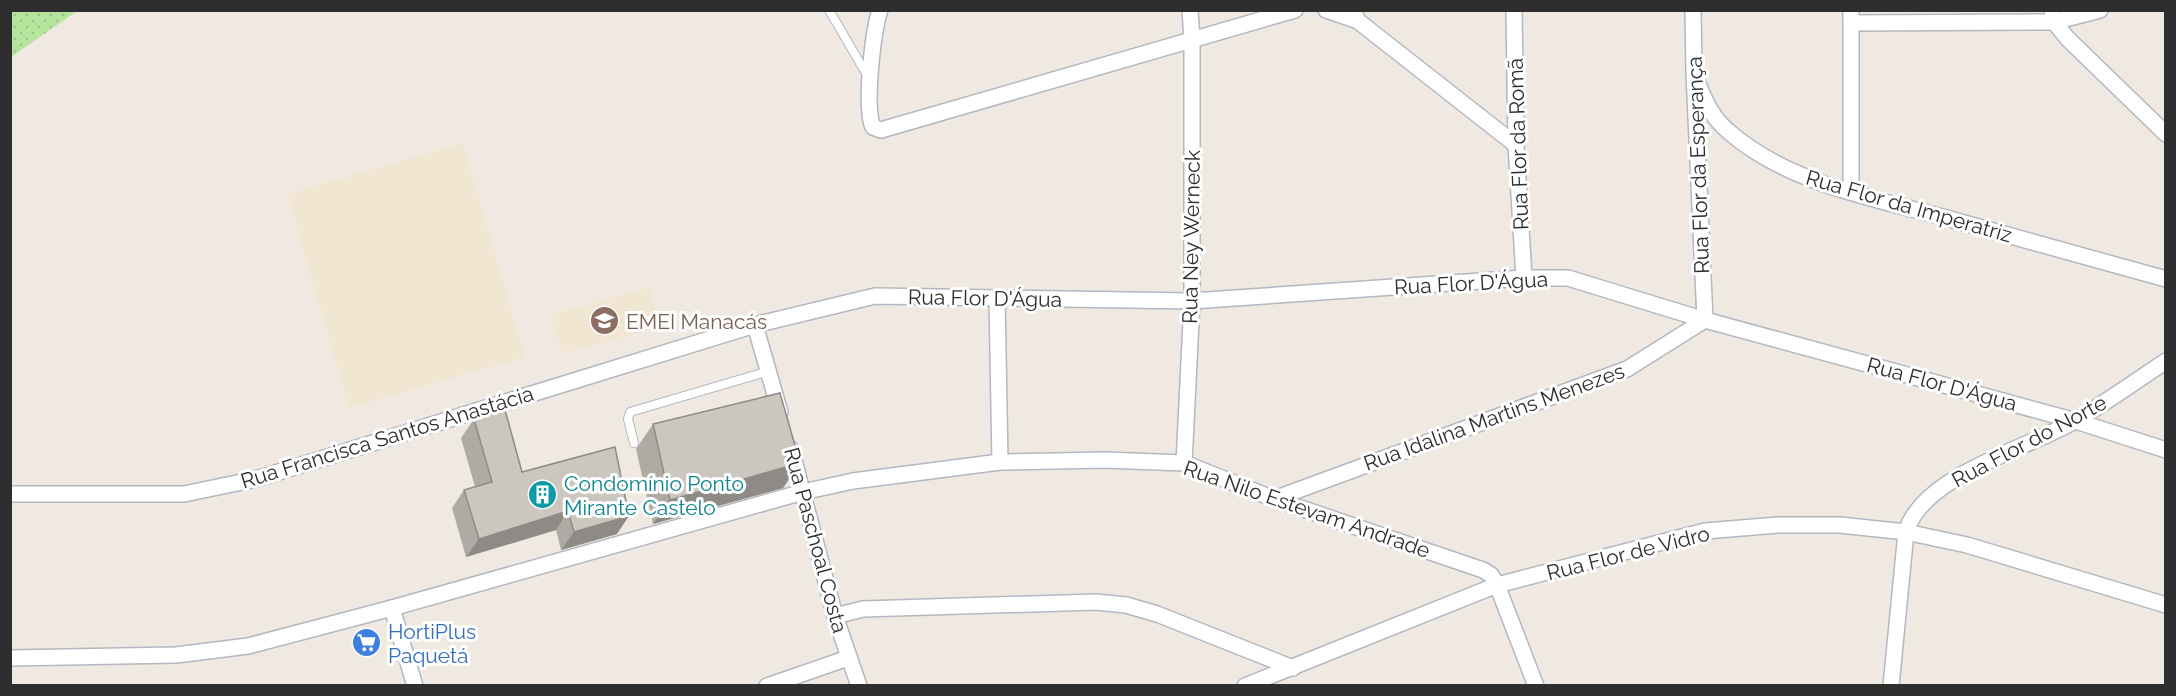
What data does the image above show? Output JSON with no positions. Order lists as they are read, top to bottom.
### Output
{
  "streets": {
    "street": [
      "Rua Flor da Romã",
      "Rua Flor da Esperança",
      "Rua Flor da Imperatriz",
      "Rua Ney Werneck",
      "Rua Flor D'Água",
      "Rua Idalina Martins Menezes",
      "Rua Francisca Santos Anastácia",
      "Rua Flor do Norte",
      "Rua Nilo Estevam Andrade",
      "Rua Paschoal Costa",
      "Rua Flor de Vidro"
    ]
  },
  "crossings": [
    ["Rua Flor da Romã", "Rua Flor D'Água"],
    ["Rua Flor da Esperança", "Rua Flor da Imperatriz"],
    ["Rua Flor da Esperança", "Rua Flor D'Água"],
    ["Rua Flor da Esperança", "Rua Idalina Martins Menezes"],
    ["Rua Ney Werneck", "Rua Flor D'Água"],
    ["Rua Ney Werneck", "Rua Nilo Estevam Andrade"],
    ["Rua Flor D'Água", "Rua Idalina Martins Menezes"],
    ["Rua Flor D'Água", "Rua Francisca Santos Anastácia"],
    ["Rua Flor D'Água", "Rua Flor do Norte"],
    ["Rua Flor D'Água", "Rua Paschoal Costa"],
    ["Rua Idalina Martins Menezes", "Rua Nilo Estevam Andrade"],
    ["Rua Francisca Santos Anastácia", "Rua Paschoal Costa"],
    ["Rua Flor do Norte", "Rua Flor de Vidro"],
    ["Rua Nilo Estevam Andrade", "Rua Paschoal Costa"],
    ["Rua Nilo Estevam Andrade", "Rua Flor de Vidro"]
  ],
  "places": {
    "school or university": ["EMEI Manacás"],
    "building": ["Condomínio Ponto Mirante Castelo"],
    "supermarket": ["HortiPlus Paquetá"]
  }
}
